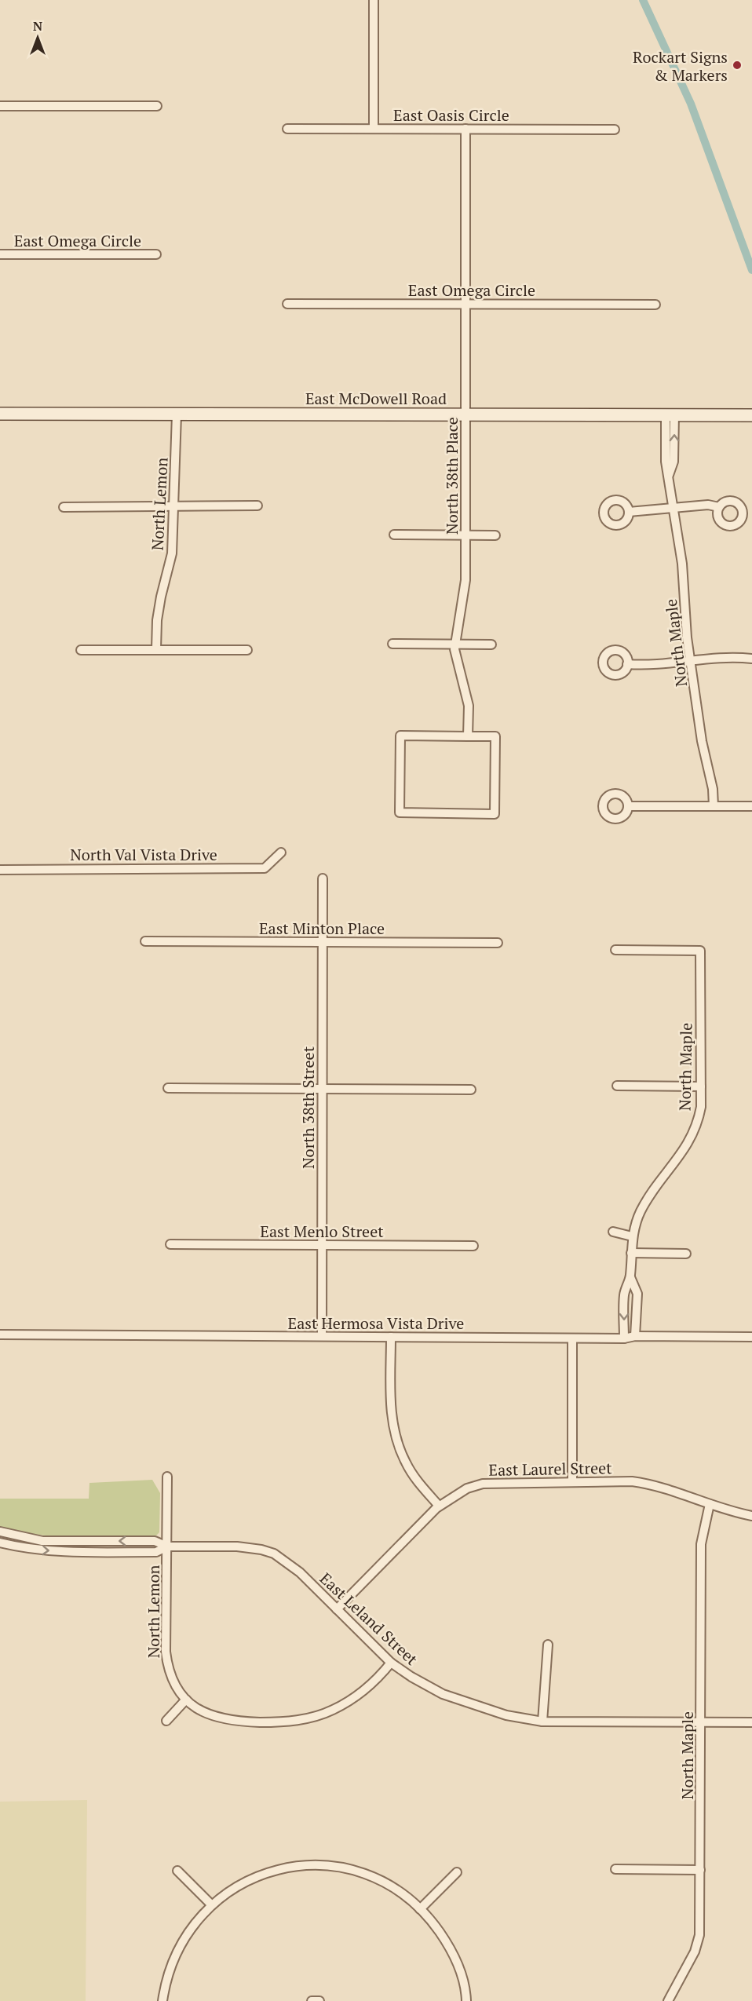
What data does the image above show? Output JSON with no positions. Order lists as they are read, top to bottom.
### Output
{
  "streets": {
    "main road": ["East McDowell Road"],
    "street": [
      "East Oasis Circle",
      "East Omega Circle",
      "North 38th Place",
      "North Lemon",
      "North Maple",
      "North Val Vista Drive",
      "East Minton Place",
      "North 38th Street",
      "East Menlo Street",
      "East Hermosa Vista Drive",
      "East Laurel Street",
      "East Leland Street"
    ]
  },
  "crossings": [
    ["East Oasis Circle", "North 38th Place"],
    ["East Omega Circle", "North 38th Place"],
    ["East McDowell Road", "North 38th Place"],
    ["East McDowell Road", "North Lemon"],
    ["East McDowell Road", "North Maple"],
    ["North Lemon", "East Leland Street"],
    ["North Maple", "East Hermosa Vista Drive"],
    ["North Maple", "East Laurel Street"],
    ["North Maple", "East Leland Street"],
    ["East Minton Place", "North 38th Street"],
    ["North 38th Street", "East Menlo Street"],
    ["North 38th Street", "East Hermosa Vista Drive"],
    ["East Laurel Street", "East Leland Street"]
  ],
  "places": ["Rockart Signs & Markers"],
  "north": "top"
}
